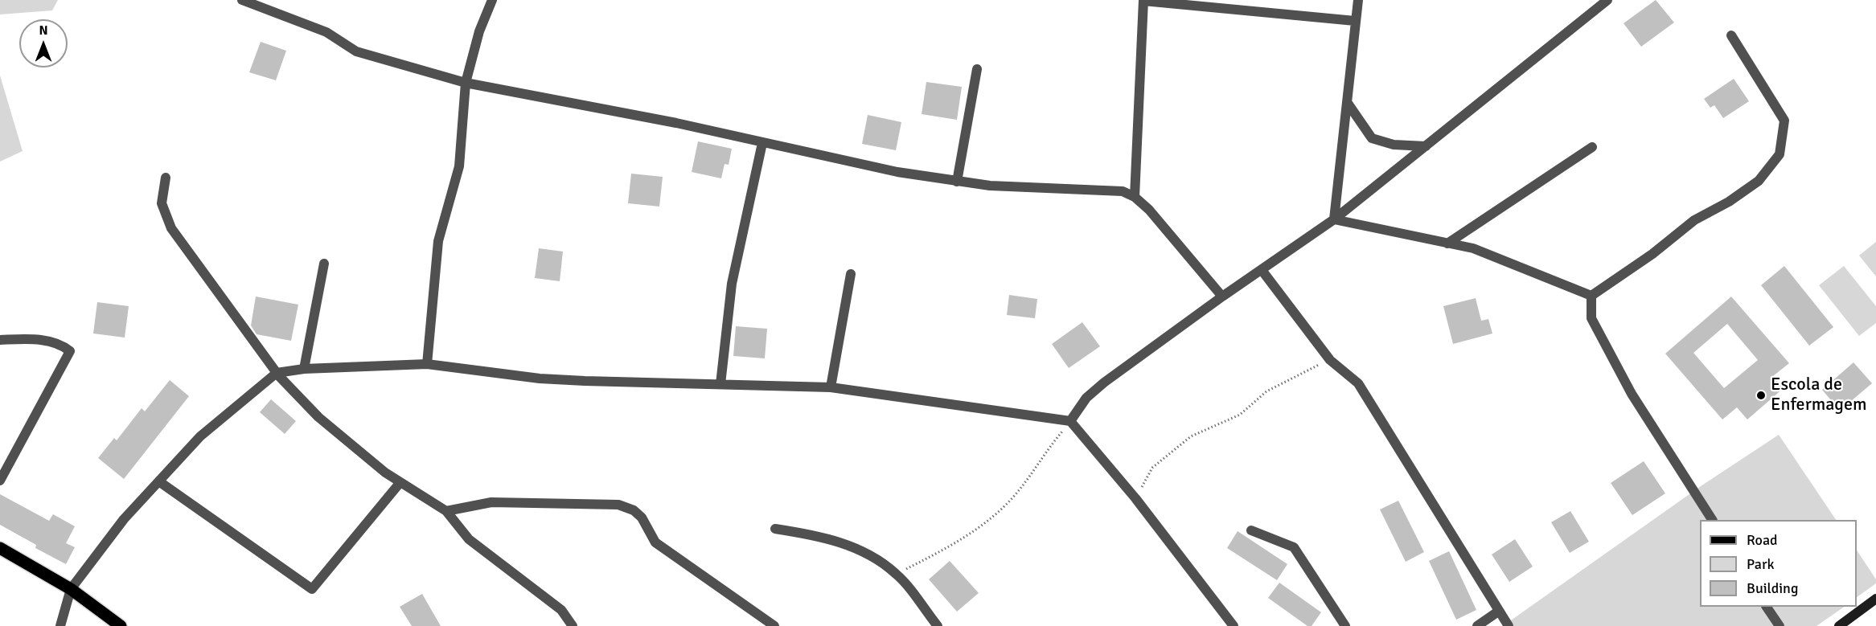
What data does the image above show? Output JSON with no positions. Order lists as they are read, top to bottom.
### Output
{
  "places": ["Escola de Enfermagem"],
  "legend": ["Road", "Park", "Building"],
  "north": "top"
}
